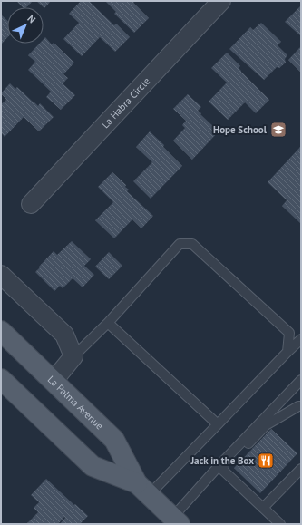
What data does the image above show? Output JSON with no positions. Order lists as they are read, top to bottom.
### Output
{
  "streets": {
    "main road": ["La Palma Avenue"],
    "street": ["La Habra Circle"]
  },
  "places": {
    "school or university": ["Hope School"],
    "restaurant": ["Jack in the Box"]
  },
  "north": "top right"
}
